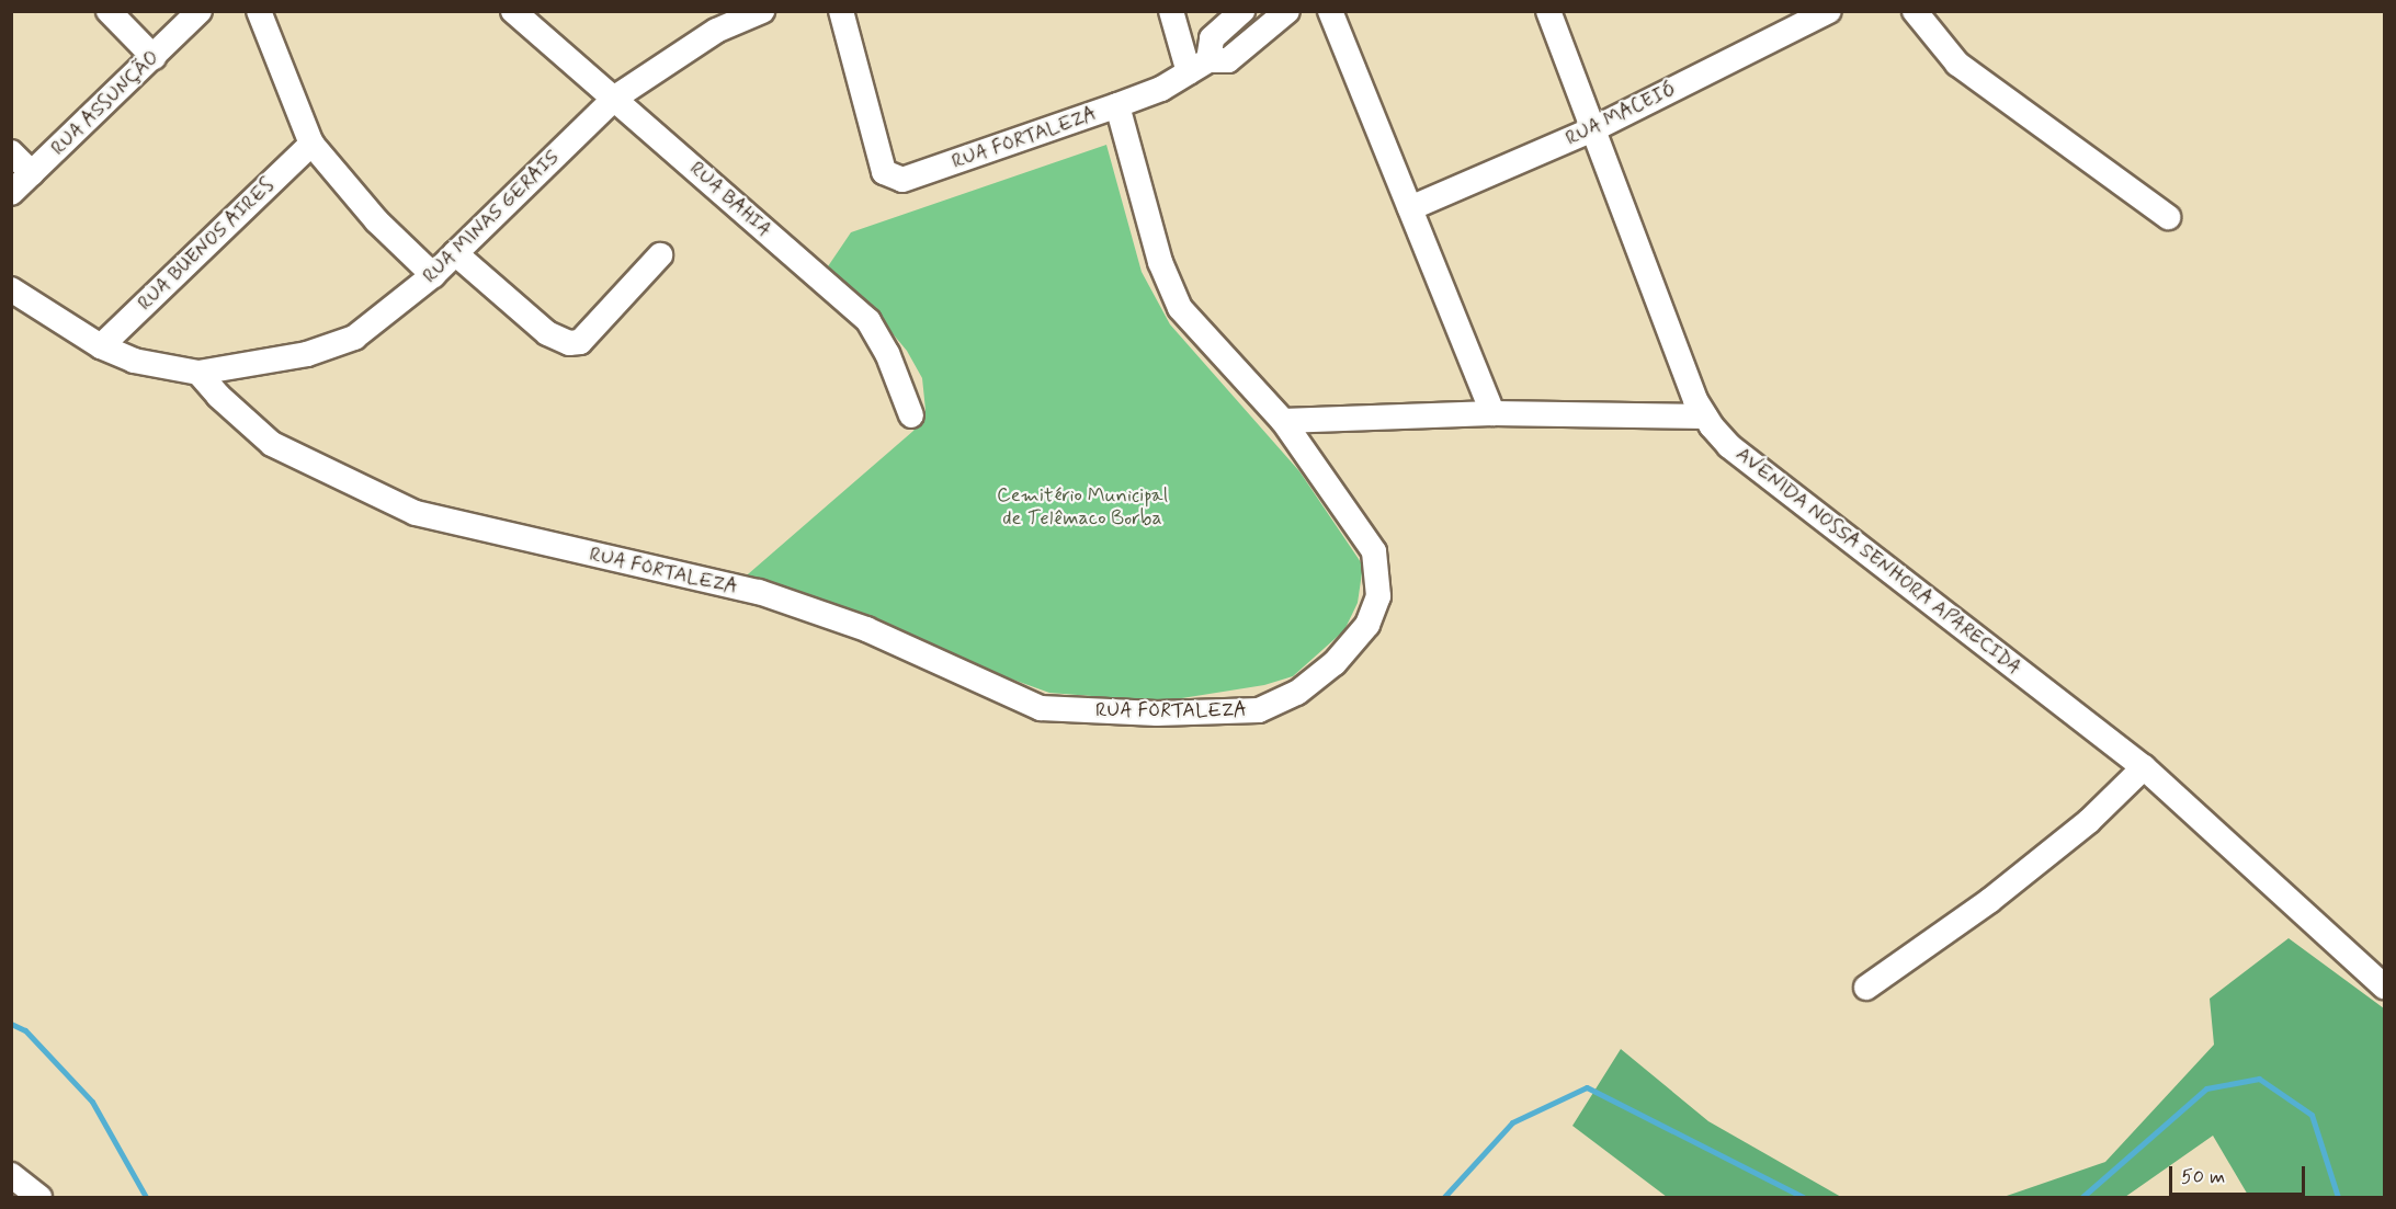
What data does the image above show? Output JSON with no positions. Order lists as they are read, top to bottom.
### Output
{
  "streets": {
    "street": [
      "RUA ASSUNÇÃO",
      "RUA MACEIÓ",
      "RUA FORTALEZA",
      "RUA BAHIA",
      "RUA MINAS GERAIS",
      "RUA BUENOS AIRES",
      "AVENIDA NOSSA SENHORA APARECIDA"
    ]
  },
  "crossings": [
    ["RUA MACEIÓ", "AVENIDA NOSSA SENHORA APARECIDA"],
    ["RUA FORTALEZA", "RUA MINAS GERAIS"],
    ["RUA BAHIA", "RUA MINAS GERAIS"]
  ],
  "parks": ["Cemitério Municipal de Telêmaco Borba"],
  "scale_bar": "50 m"
}
